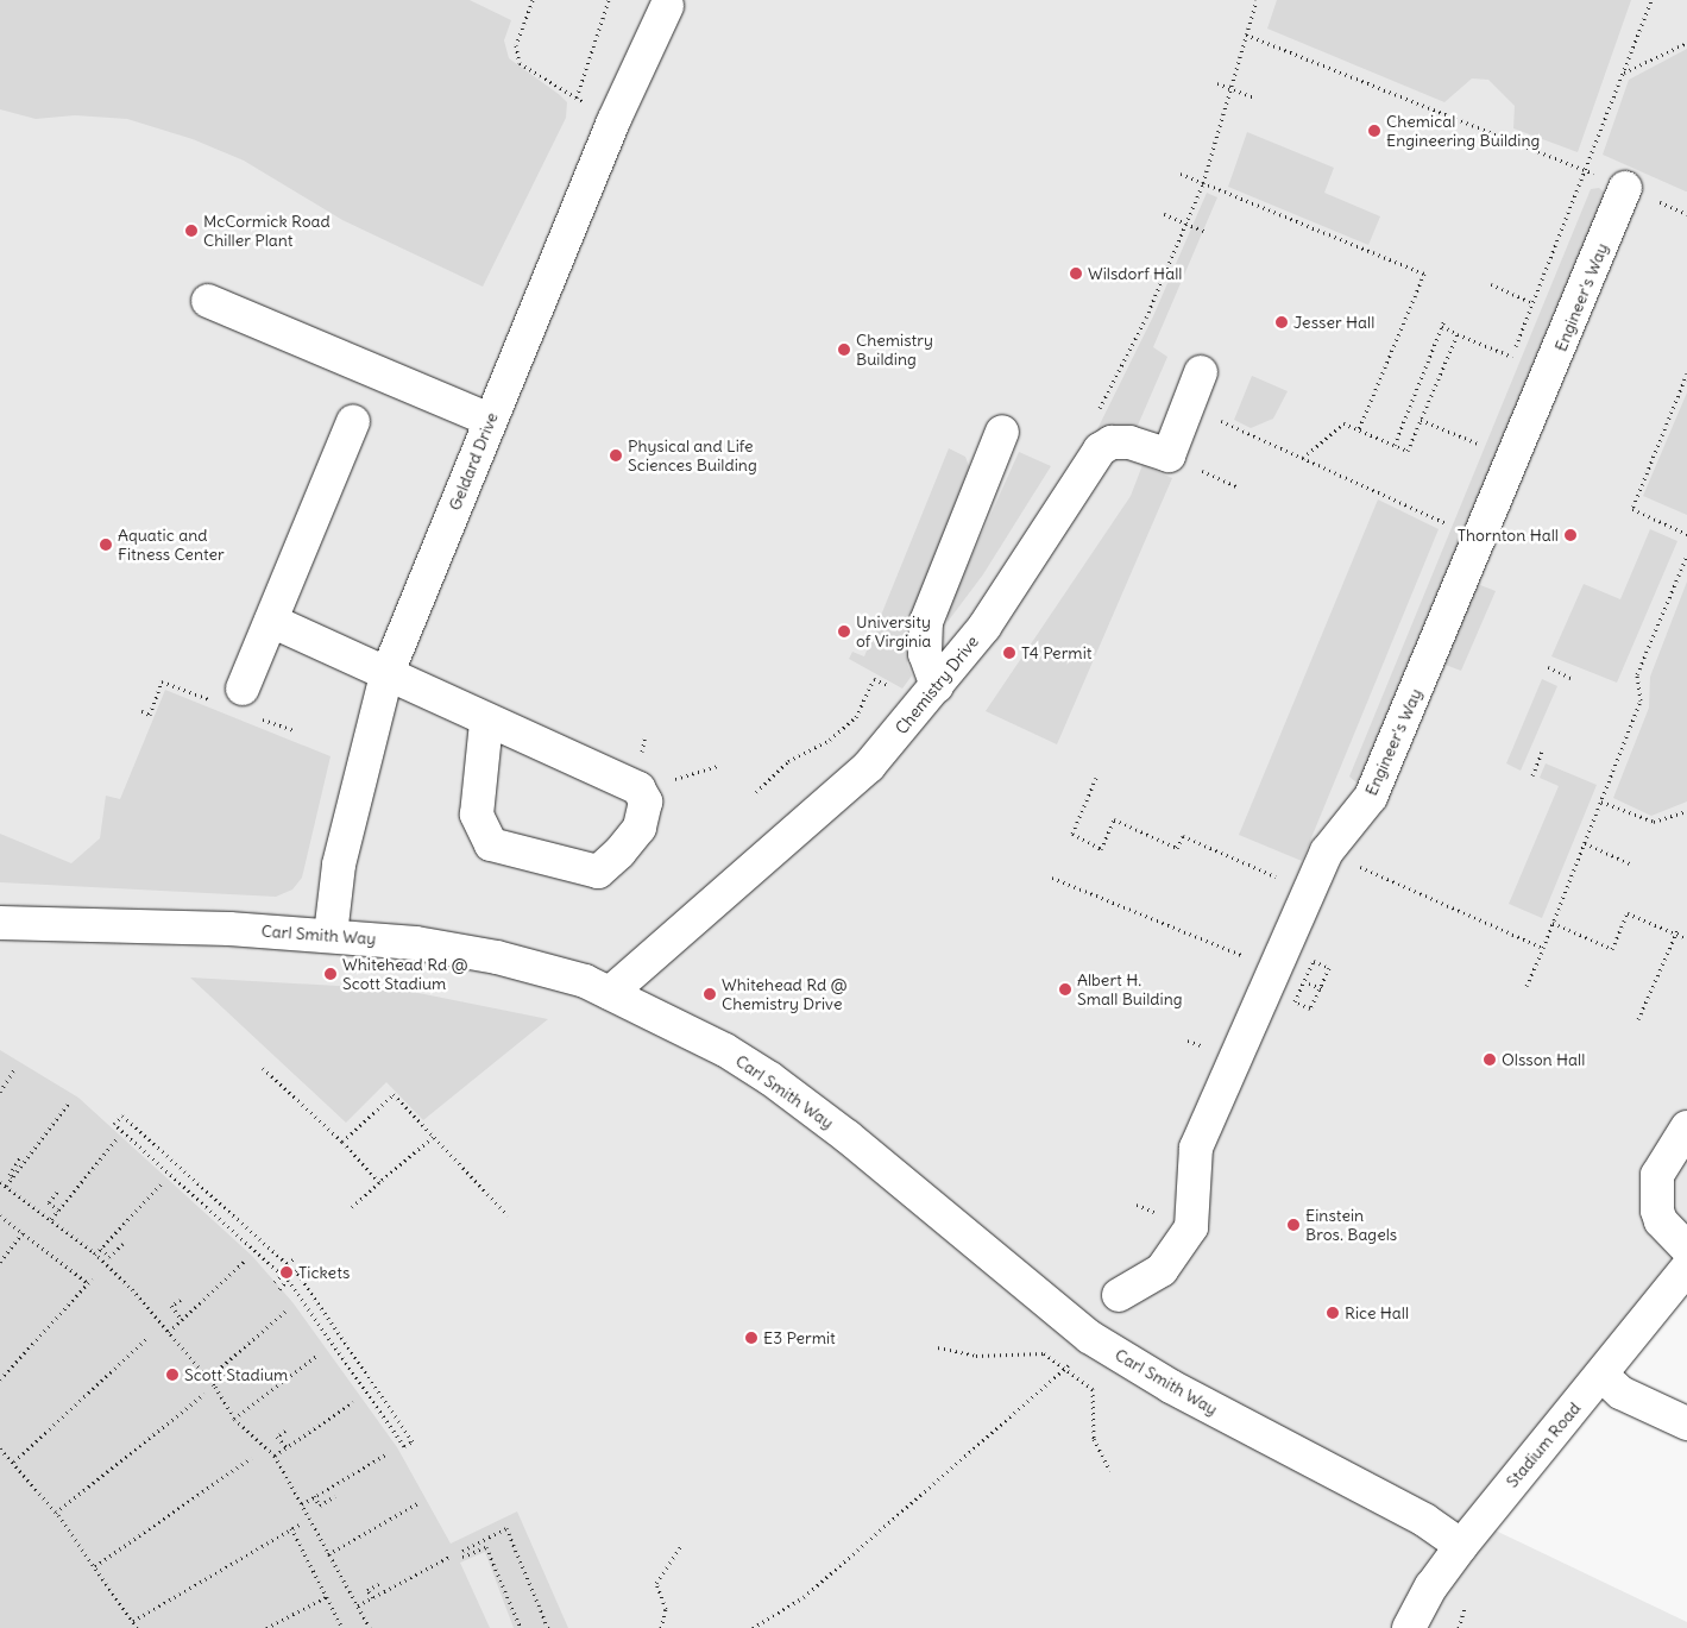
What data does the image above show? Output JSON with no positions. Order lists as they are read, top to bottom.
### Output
{
  "streets": {
    "street": [
      "Engineer's Way",
      "Geldard Drive",
      "Chemistry Drive",
      "Carl Smith Way",
      "Stadium Road"
    ]
  },
  "crossings": [
    ["Geldard Drive", "Carl Smith Way"],
    ["Chemistry Drive", "Carl Smith Way"],
    ["Carl Smith Way", "Stadium Road"]
  ],
  "places": [
    "Chemical Engineering Building",
    "McCormick Road Chiller Plant",
    "Wilsdorf Hall",
    "Jesser Hall",
    "Chemistry Building",
    "Physical and Life Sciences Building",
    "Thornton Hall",
    "Aquatic and Fitness Center",
    "University of Virginia",
    "T4 Permit",
    "Whitehead Rd @ Scott Stadium",
    "Albert H. Small Building",
    "Whitehead Rd @ Chemistry Drive",
    "Olsson Hall",
    "Einstein Bros. Bagels",
    "Tickets",
    "Rice Hall",
    "E3 Permit",
    "Scott Stadium"
  ]
}
